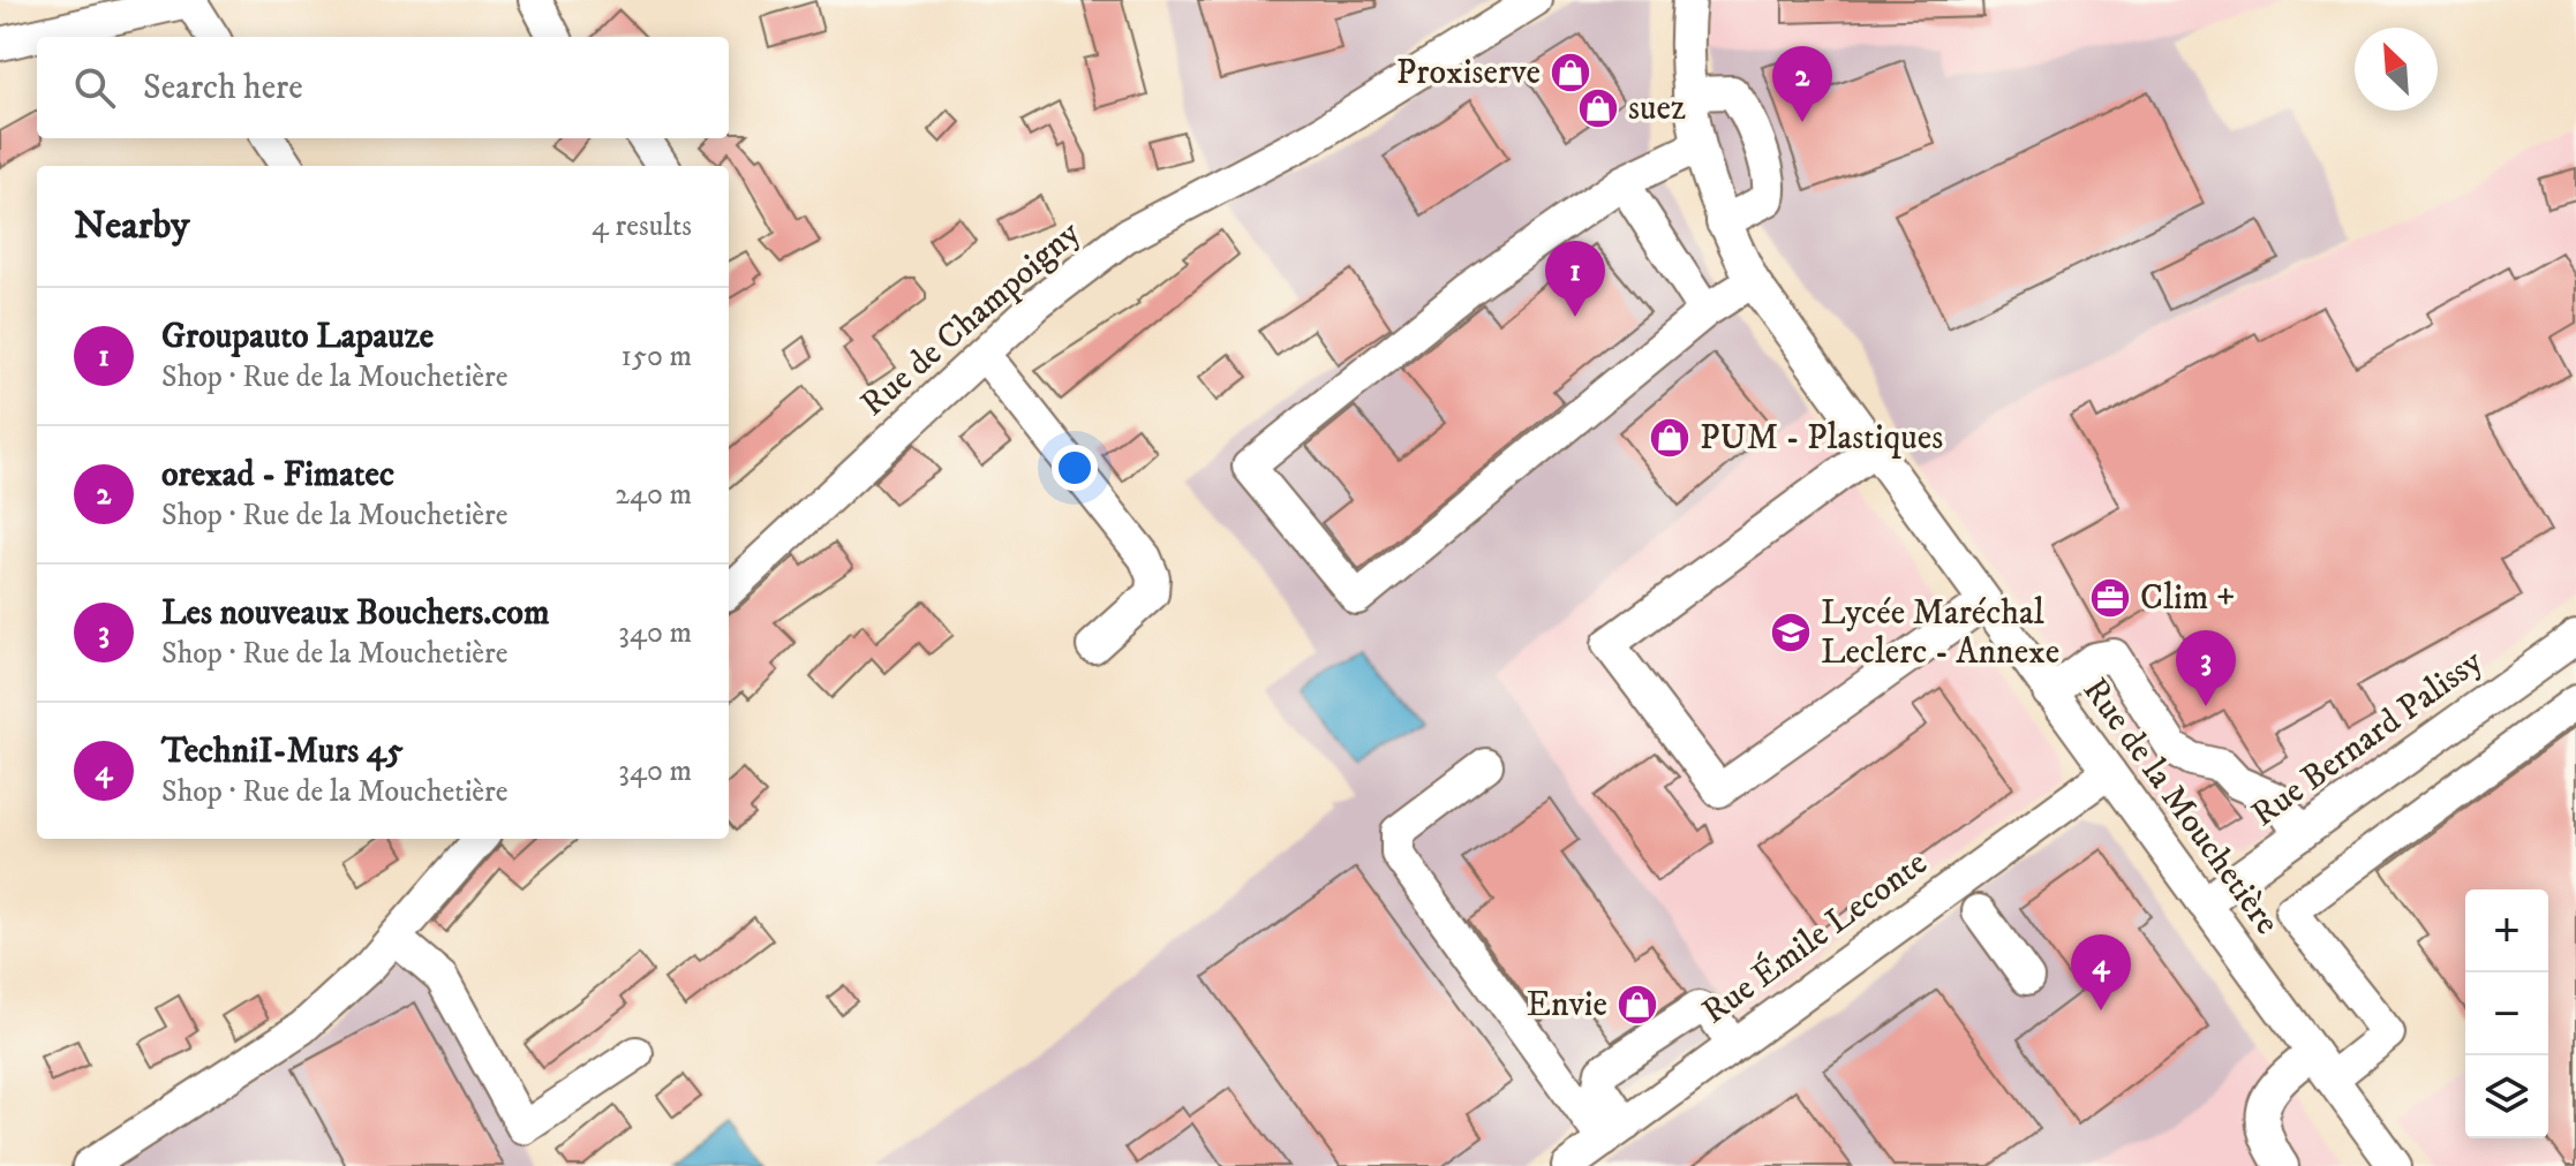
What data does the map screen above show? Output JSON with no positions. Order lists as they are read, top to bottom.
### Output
{
  "streets": {
    "street": [
      "Rue de Champoigny",
      "Rue Bernard Palissy",
      "Rue de la Mouchetière",
      "Rue Émile Leconte"
    ]
  },
  "crossings": [
    ["Rue Bernard Palissy", "Rue de la Mouchetière"],
    ["Rue de la Mouchetière", "Rue Émile Leconte"]
  ],
  "places": {
    "shop": [
      "Proxiserve",
      "suez",
      "PUM - Plastiques",
      "Envie"
    ],
    "office": ["Clim +"],
    "school or university": ["Lycée Maréchal Leclerc - Annexe"]
  },
  "north": "top left",
  "page": {
    "search": "Search here",
    "pins": [
      "2",
      "1",
      "3",
      "4"
    ],
    "heading": ["Nearby", "4 results"],
    "list": [
      {
        "mark": "1",
        "name": "Groupauto Lapauze",
        "note": "Shop · Rue de la Mouchetière",
        "value": "150 m"
      },
      {
        "mark": "2",
        "name": "orexad - Fimatec",
        "note": "Shop · Rue de la Mouchetière",
        "value": "240 m"
      },
      {
        "mark": "3",
        "name": "Les nouveaux Bouchers.com",
        "note": "Shop · Rue de la Mouchetière",
        "value": "340 m"
      },
      {
        "mark": "4",
        "name": "TechniI-Murs 45",
        "note": "Shop · Rue de la Mouchetière",
        "value": "340 m"
      }
    ],
    "map_buttons": ["+", "−"]
  }
}
